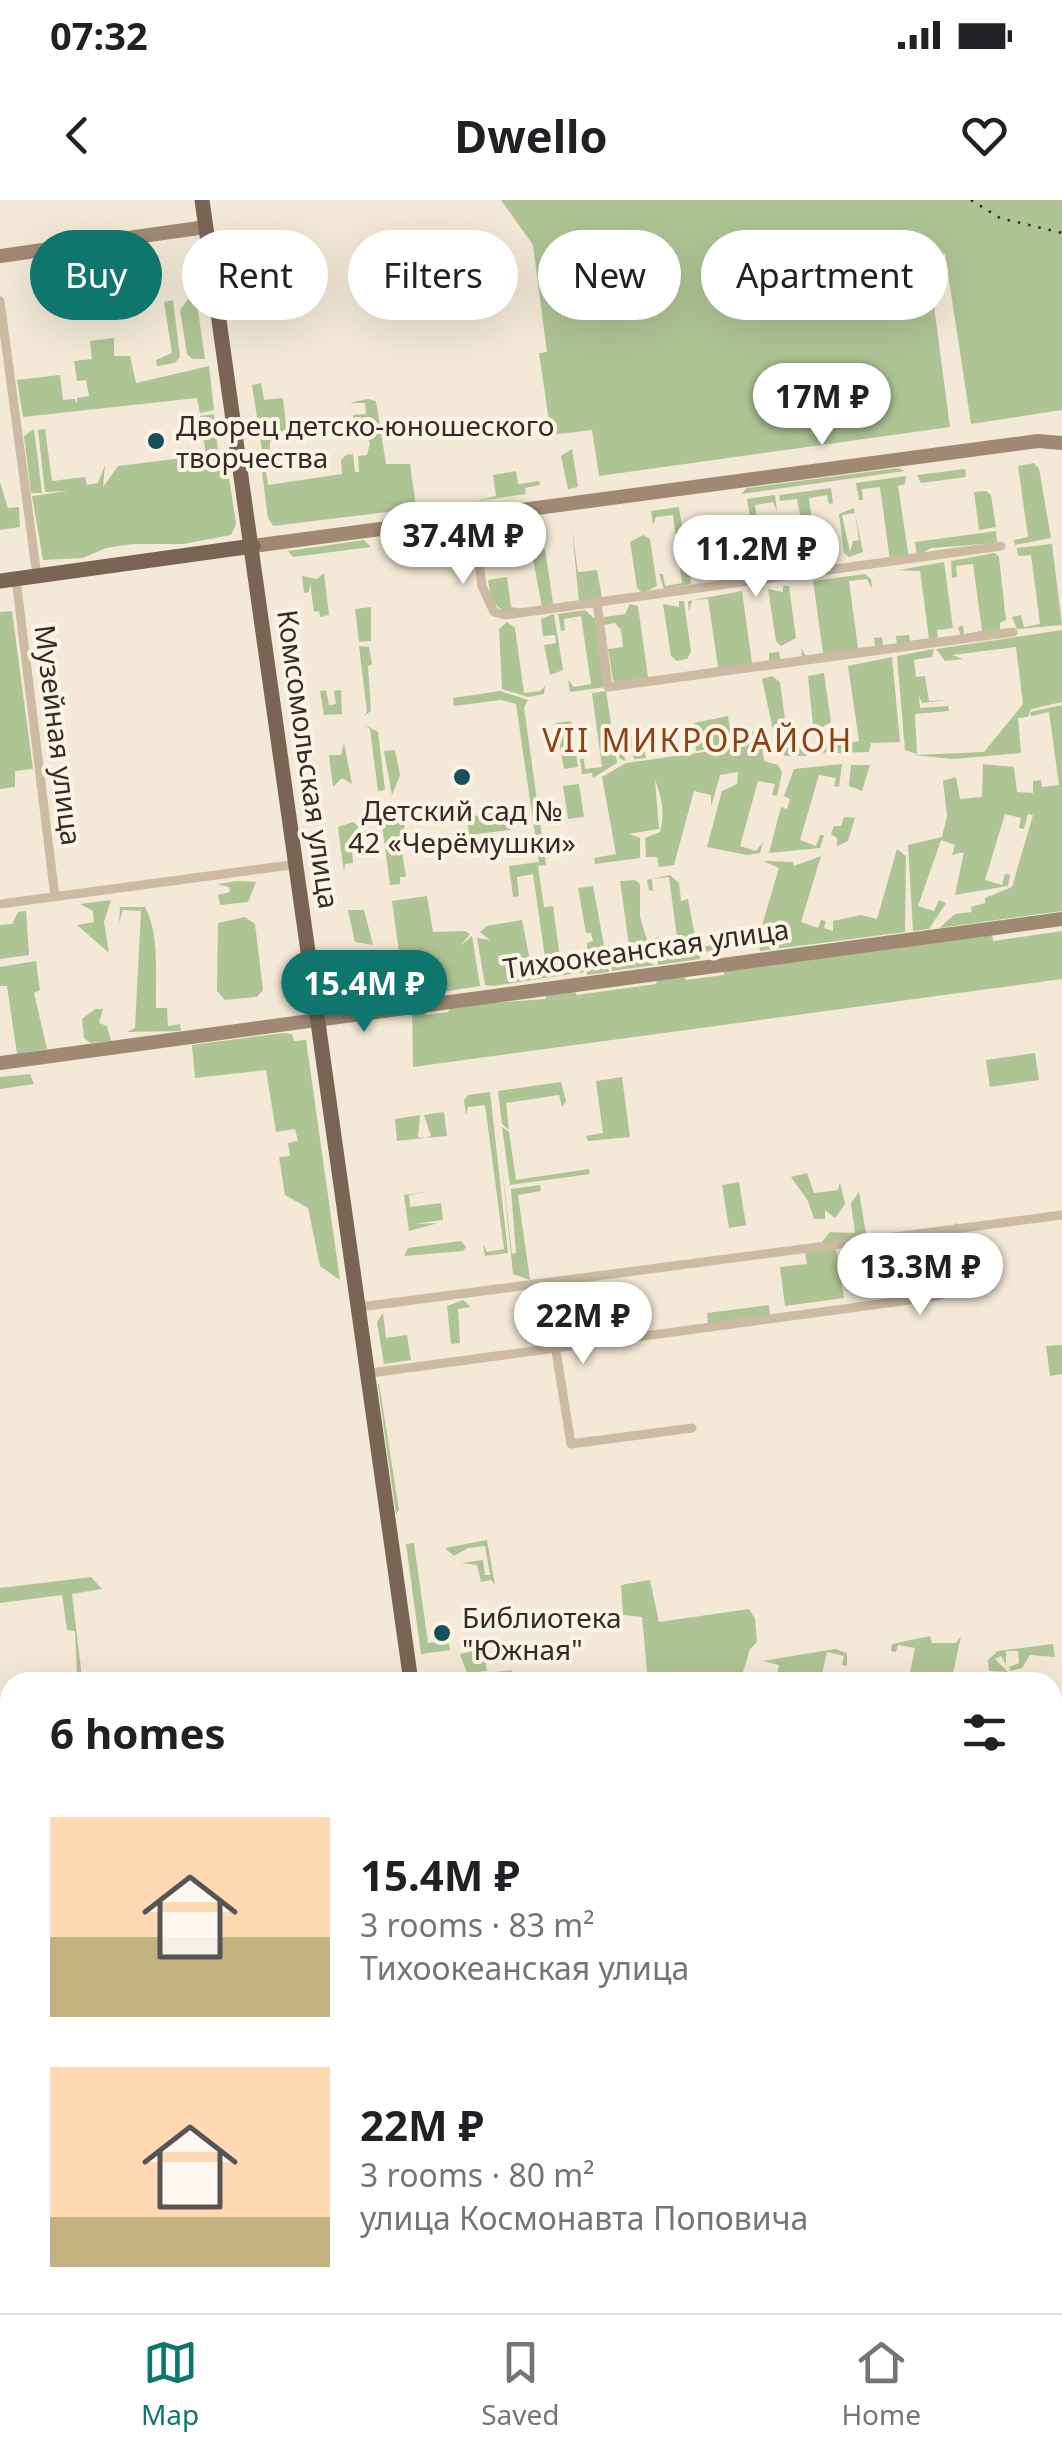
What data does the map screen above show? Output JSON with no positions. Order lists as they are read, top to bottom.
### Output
{
  "streets": {
    "main road": ["Комсомольская улица"],
    "street": ["Музейная улица", "Тихоокеанская улица"]
  },
  "crossings": [
    ["Комсомольская улица", "Тихоокеанская улица"]
  ],
  "districts": ["VII МИКРОРАЙОН"],
  "places": ["Дворец детско-юношеского творчества", "Детский сад № 42 «Черёмушки»", "Библиотека \"Южная\""],
  "page": {
    "status": "07:32",
    "header": "Dwello",
    "chip": [
      "Buy",
      "Rent",
      "Filters",
      "New",
      "Apartment"
    ],
    "price": [
      "17M ₽",
      "37.4M ₽",
      "11.2M ₽",
      "15.4M ₽",
      "13.3M ₽",
      "22M ₽"
    ],
    "heading": "6 homes",
    "list": [
      {
        "name": "15.4M ₽",
        "note": "3 rooms · 83 m² · Тихоокеанская улица"
      },
      {
        "name": "22M ₽",
        "note": "3 rooms · 80 m² · улица Космонавта Поповича"
      }
    ],
    "tabs": ["Map", "Saved", "Home"]
  }
}
